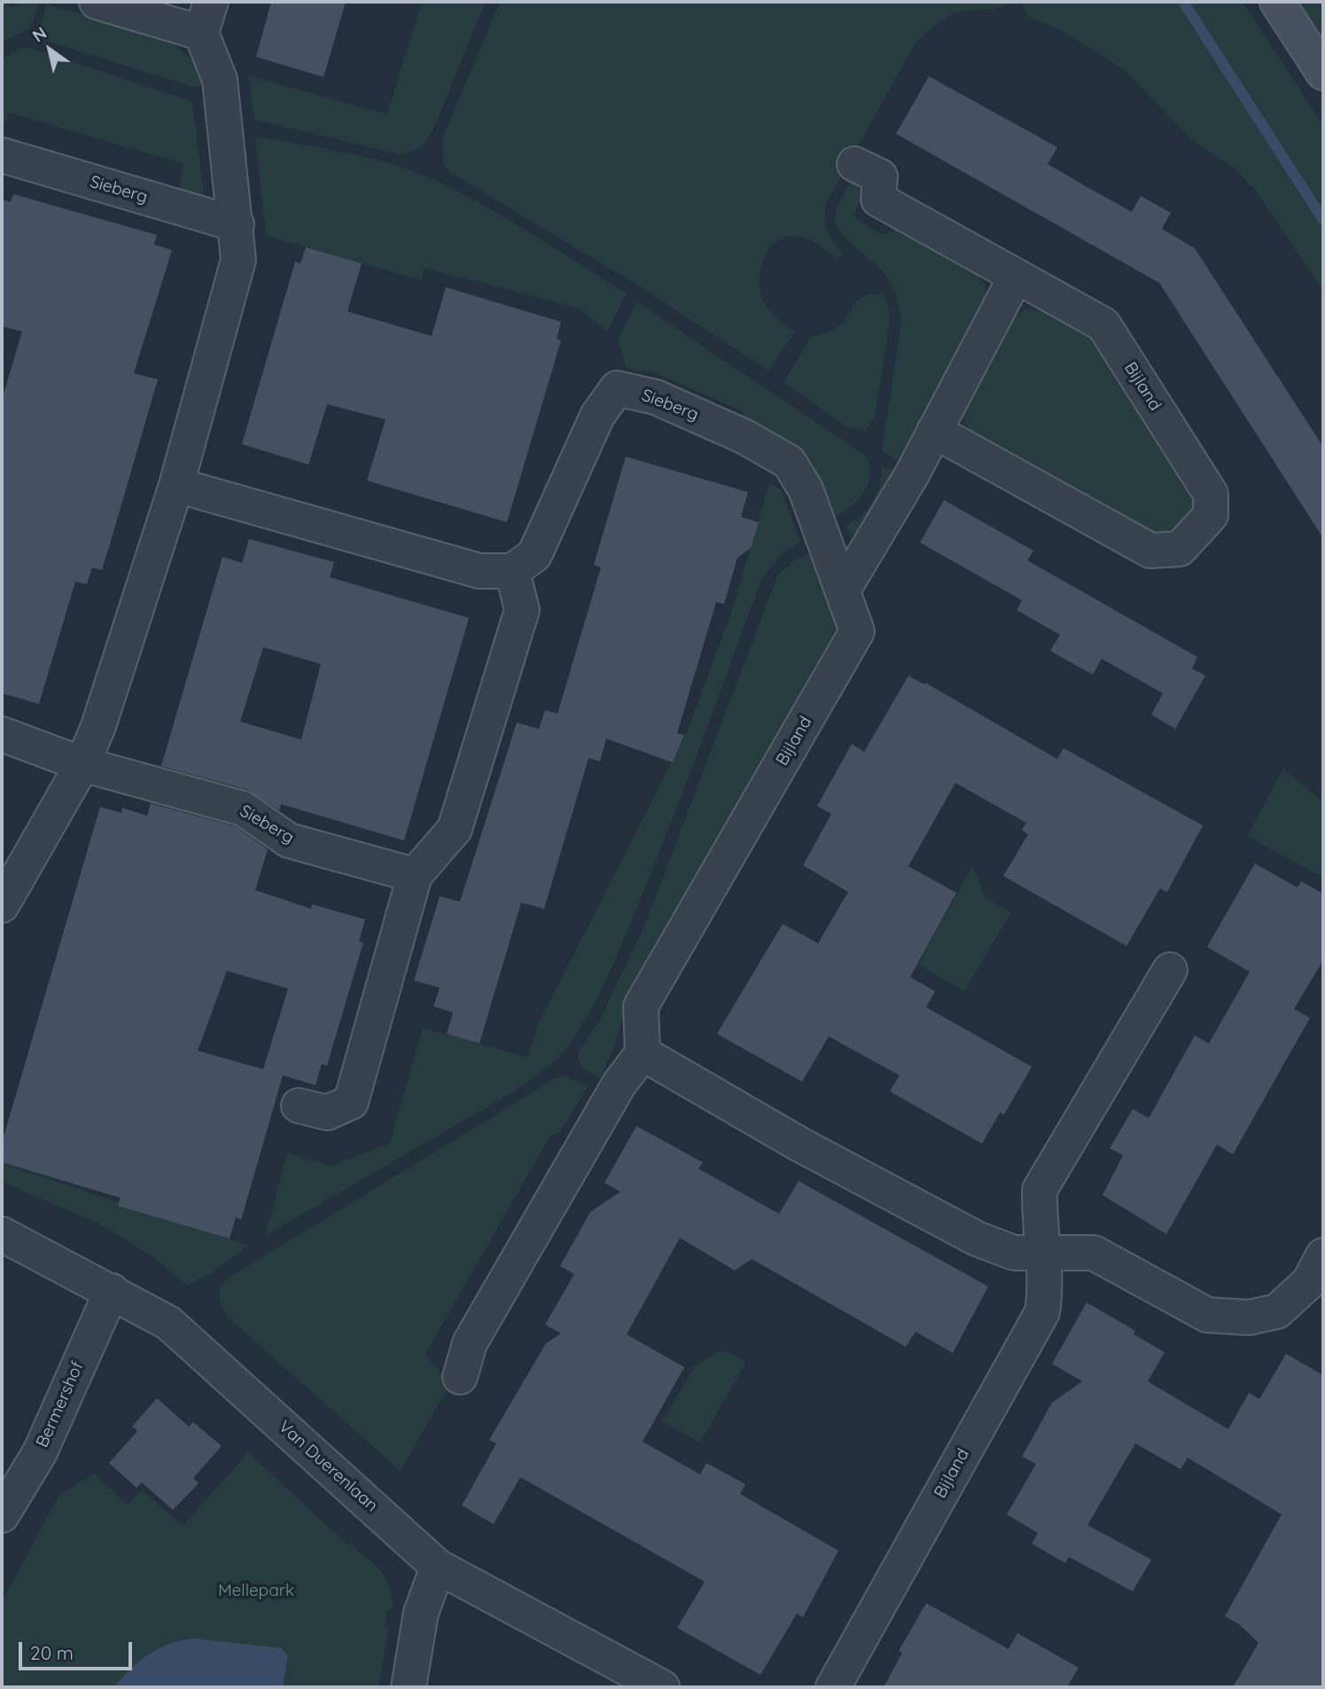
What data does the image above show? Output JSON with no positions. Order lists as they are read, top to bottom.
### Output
{
  "streets": {
    "street": [
      "Sieberg",
      "Bijland",
      "Bermershof",
      "Van Duerenlaan"
    ]
  },
  "crossings": [
    ["Sieberg", "Bijland"],
    ["Bermershof", "Van Duerenlaan"]
  ],
  "parks": ["Mellepark"],
  "scale_bar": "20 m",
  "north": "top left"
}
